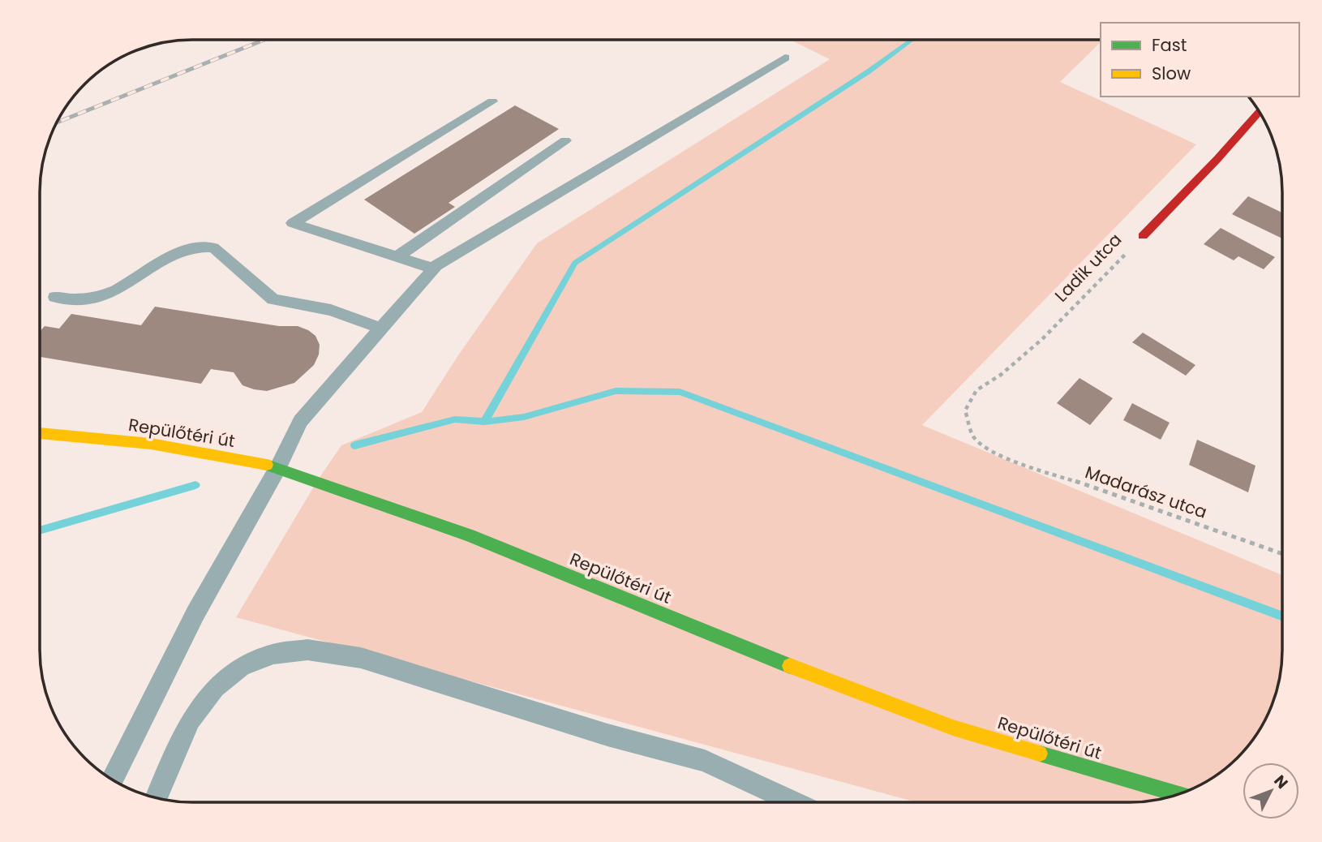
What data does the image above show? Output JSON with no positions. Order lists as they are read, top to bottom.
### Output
{
  "streets": {
    "street": ["Ladik utca", "Repülőtéri út"],
    "path": ["Madarász utca"]
  },
  "crossings": [
    ["Ladik utca", "Madarász utca"]
  ],
  "legend": ["Fast", "Slow"],
  "north": "top right"
}
